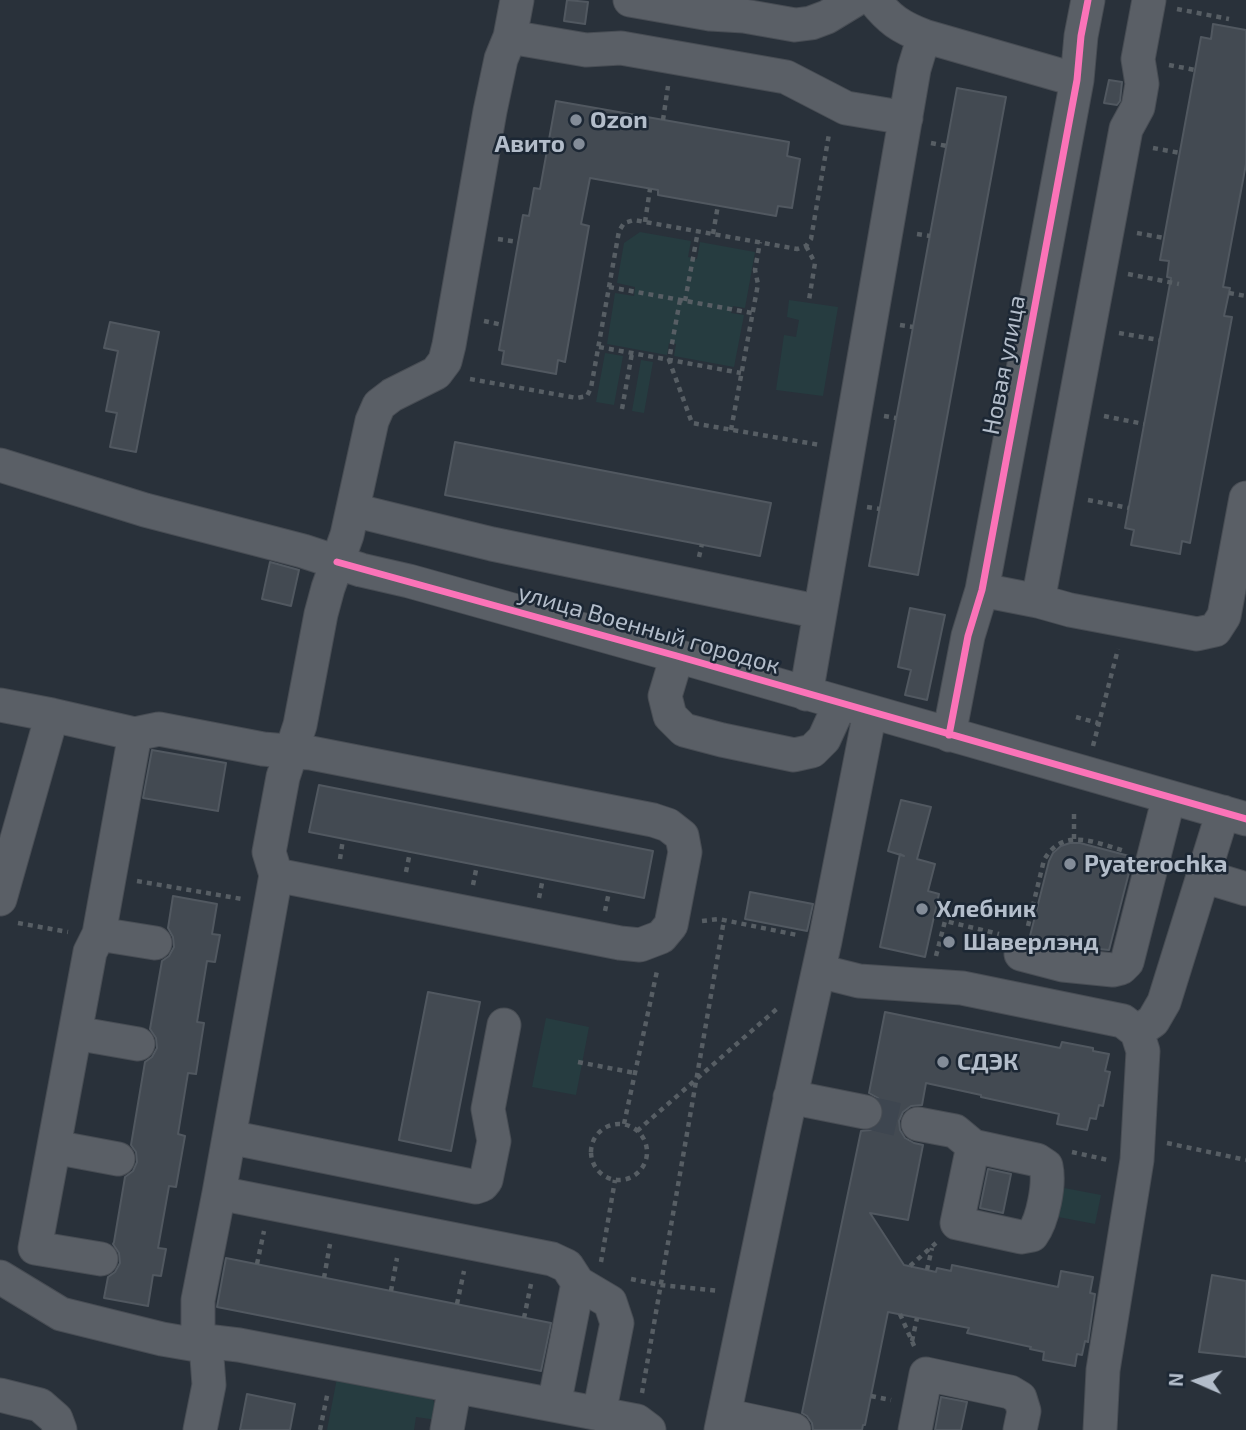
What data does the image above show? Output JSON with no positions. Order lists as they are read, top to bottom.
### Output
{
  "streets": {
    "street": ["Новая улица", "улица Военный городок"]
  },
  "crossings": [
    ["Новая улица", "улица Военный городок"]
  ],
  "places": [
    "Ozon",
    "Авито",
    "Pyaterochka",
    "Хлебник",
    "Шаверлэнд",
    "СДЭК"
  ],
  "north": "left"
}
